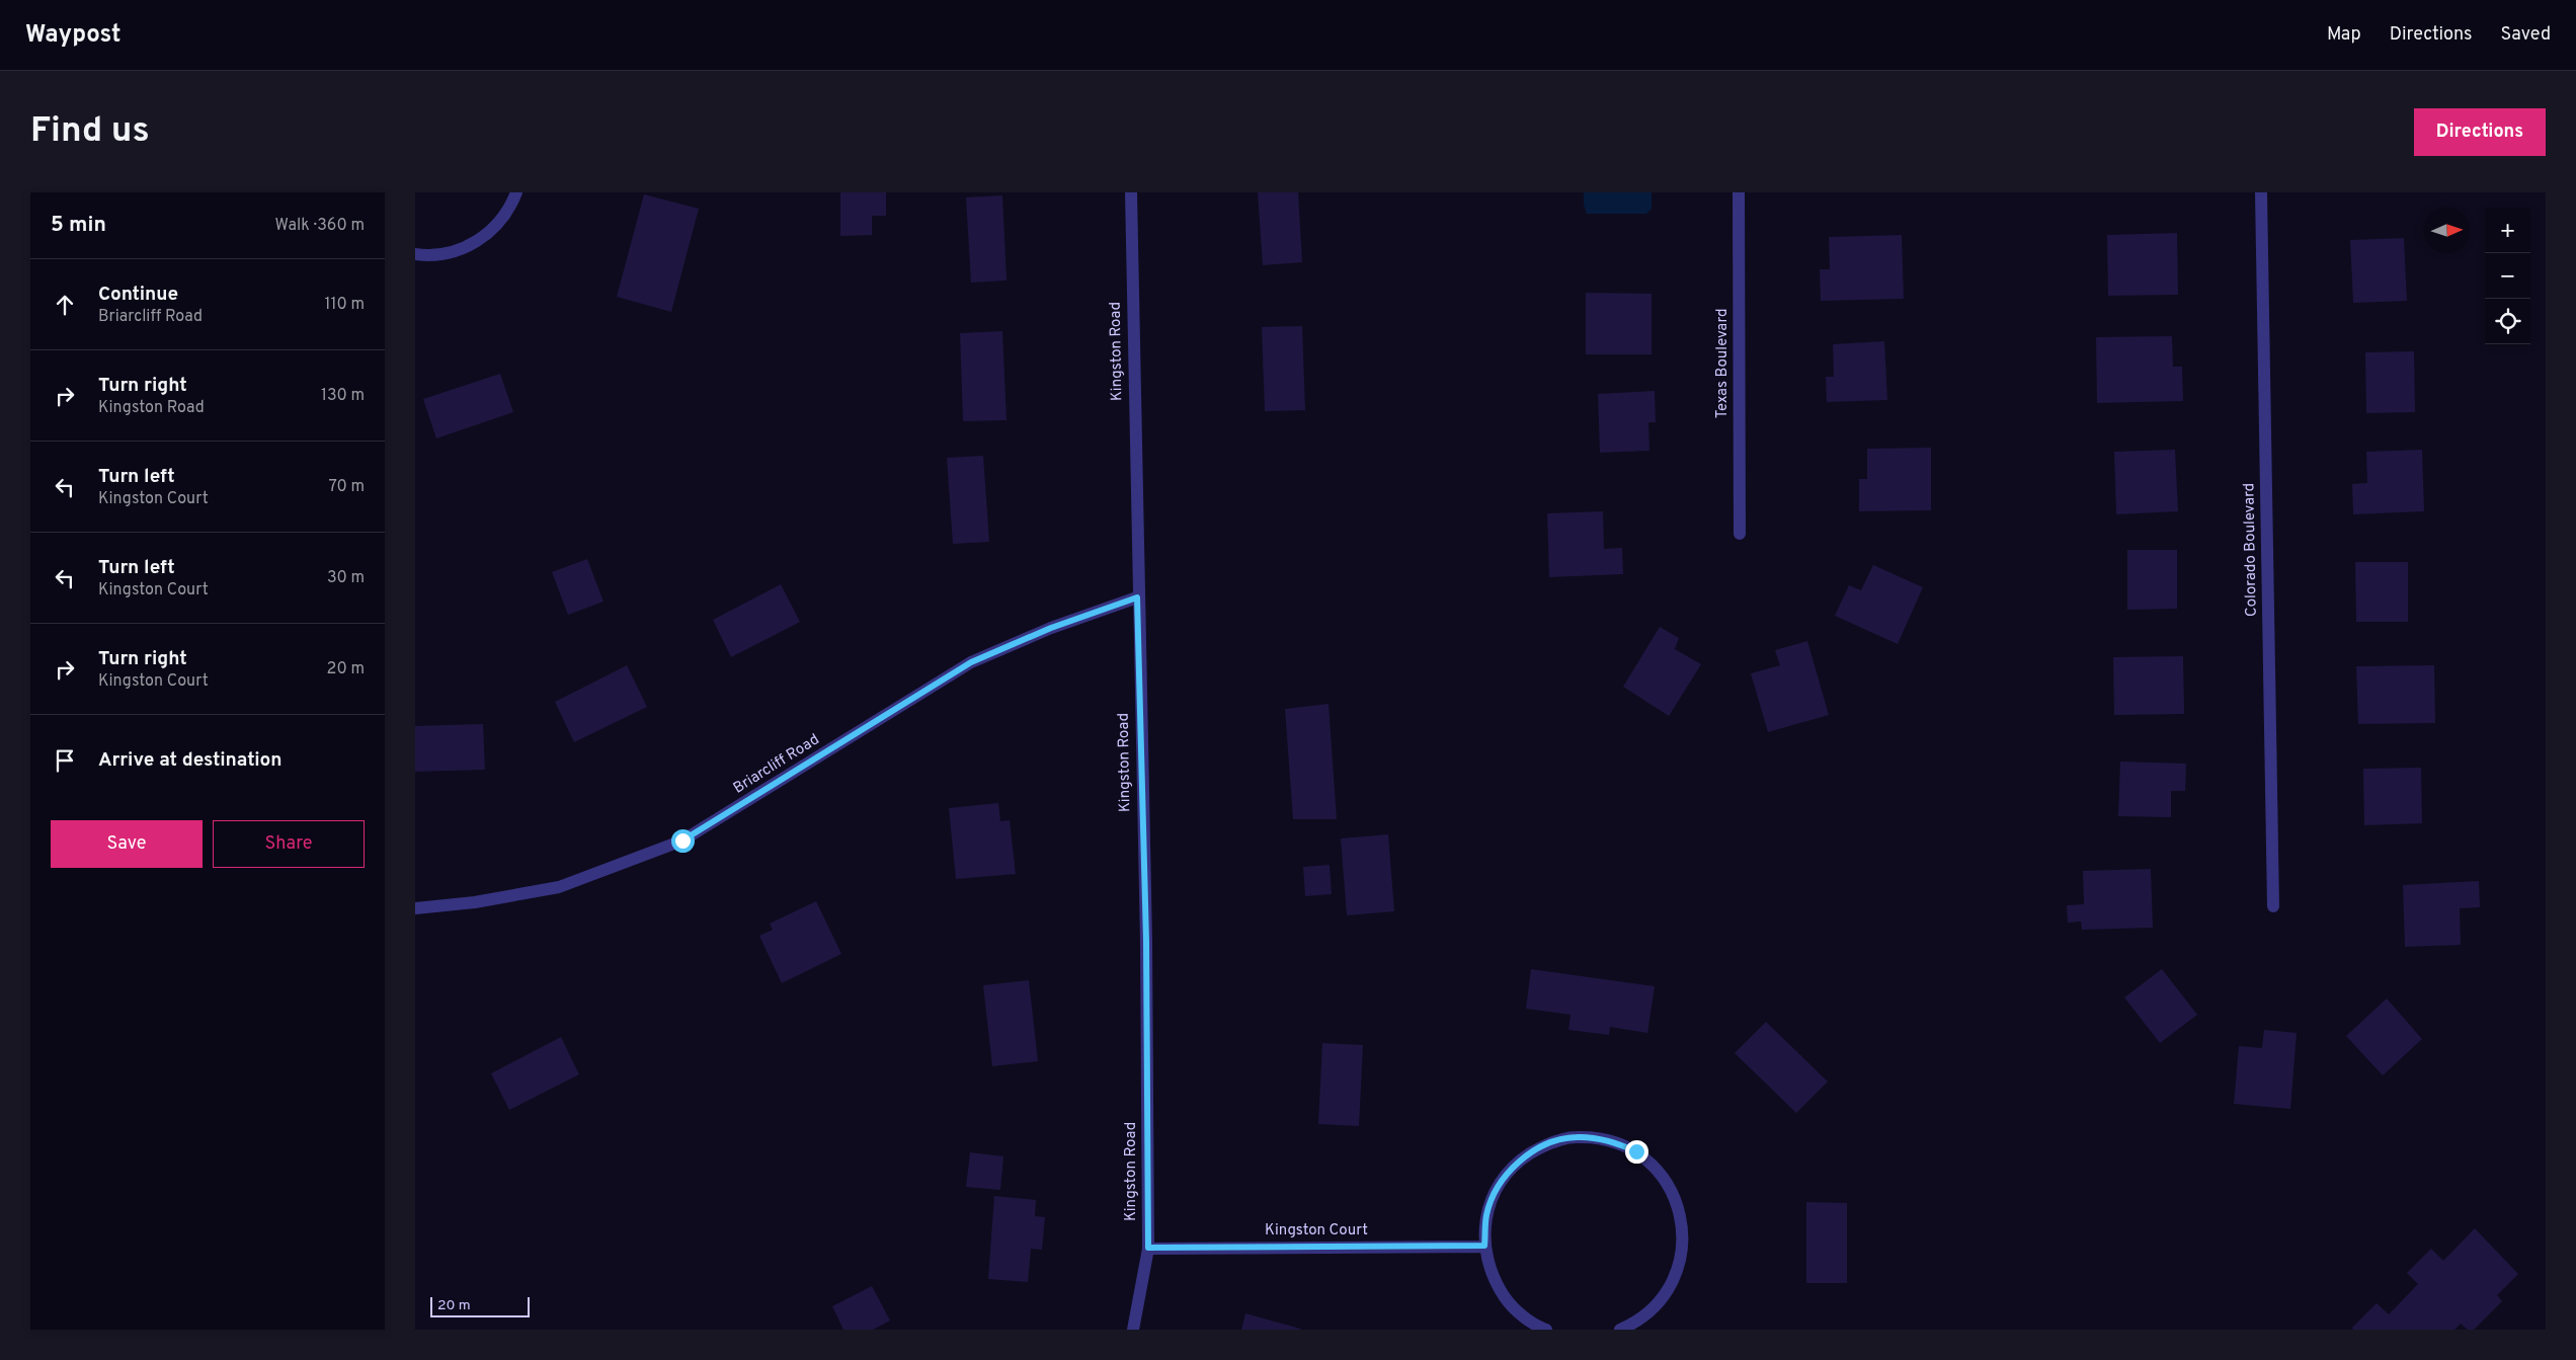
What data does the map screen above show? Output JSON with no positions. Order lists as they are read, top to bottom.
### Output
{
  "streets": {
    "street": [
      "Kingston Road",
      "Texas Boulevard",
      "Colorado Boulevard",
      "Briarcliff Road",
      "Kingston Court"
    ]
  },
  "crossings": [
    ["Kingston Road", "Briarcliff Road"],
    ["Kingston Road", "Kingston Court"]
  ],
  "scale_bar": "20 m",
  "north": "right",
  "page": {
    "header": "Waypost",
    "nav": ["Map", "Directions", "Saved"],
    "buttons": [
      "Directions",
      ["Save", "Share"]
    ],
    "title": "Find us",
    "heading": ["5 min", "Walk · 360 m"],
    "map_buttons": ["+", "−"],
    "list": [
      ["Continue", "Briarcliff Road", "110 m"],
      ["Turn right", "Kingston Road", "130 m"],
      ["Turn left", "Kingston Court", "70 m"],
      ["Turn left", "Kingston Court", "30 m"],
      ["Turn right", "Kingston Court", "20 m"],
      "Arrive at destination"
    ],
    "scale": "20 m"
  }
}
